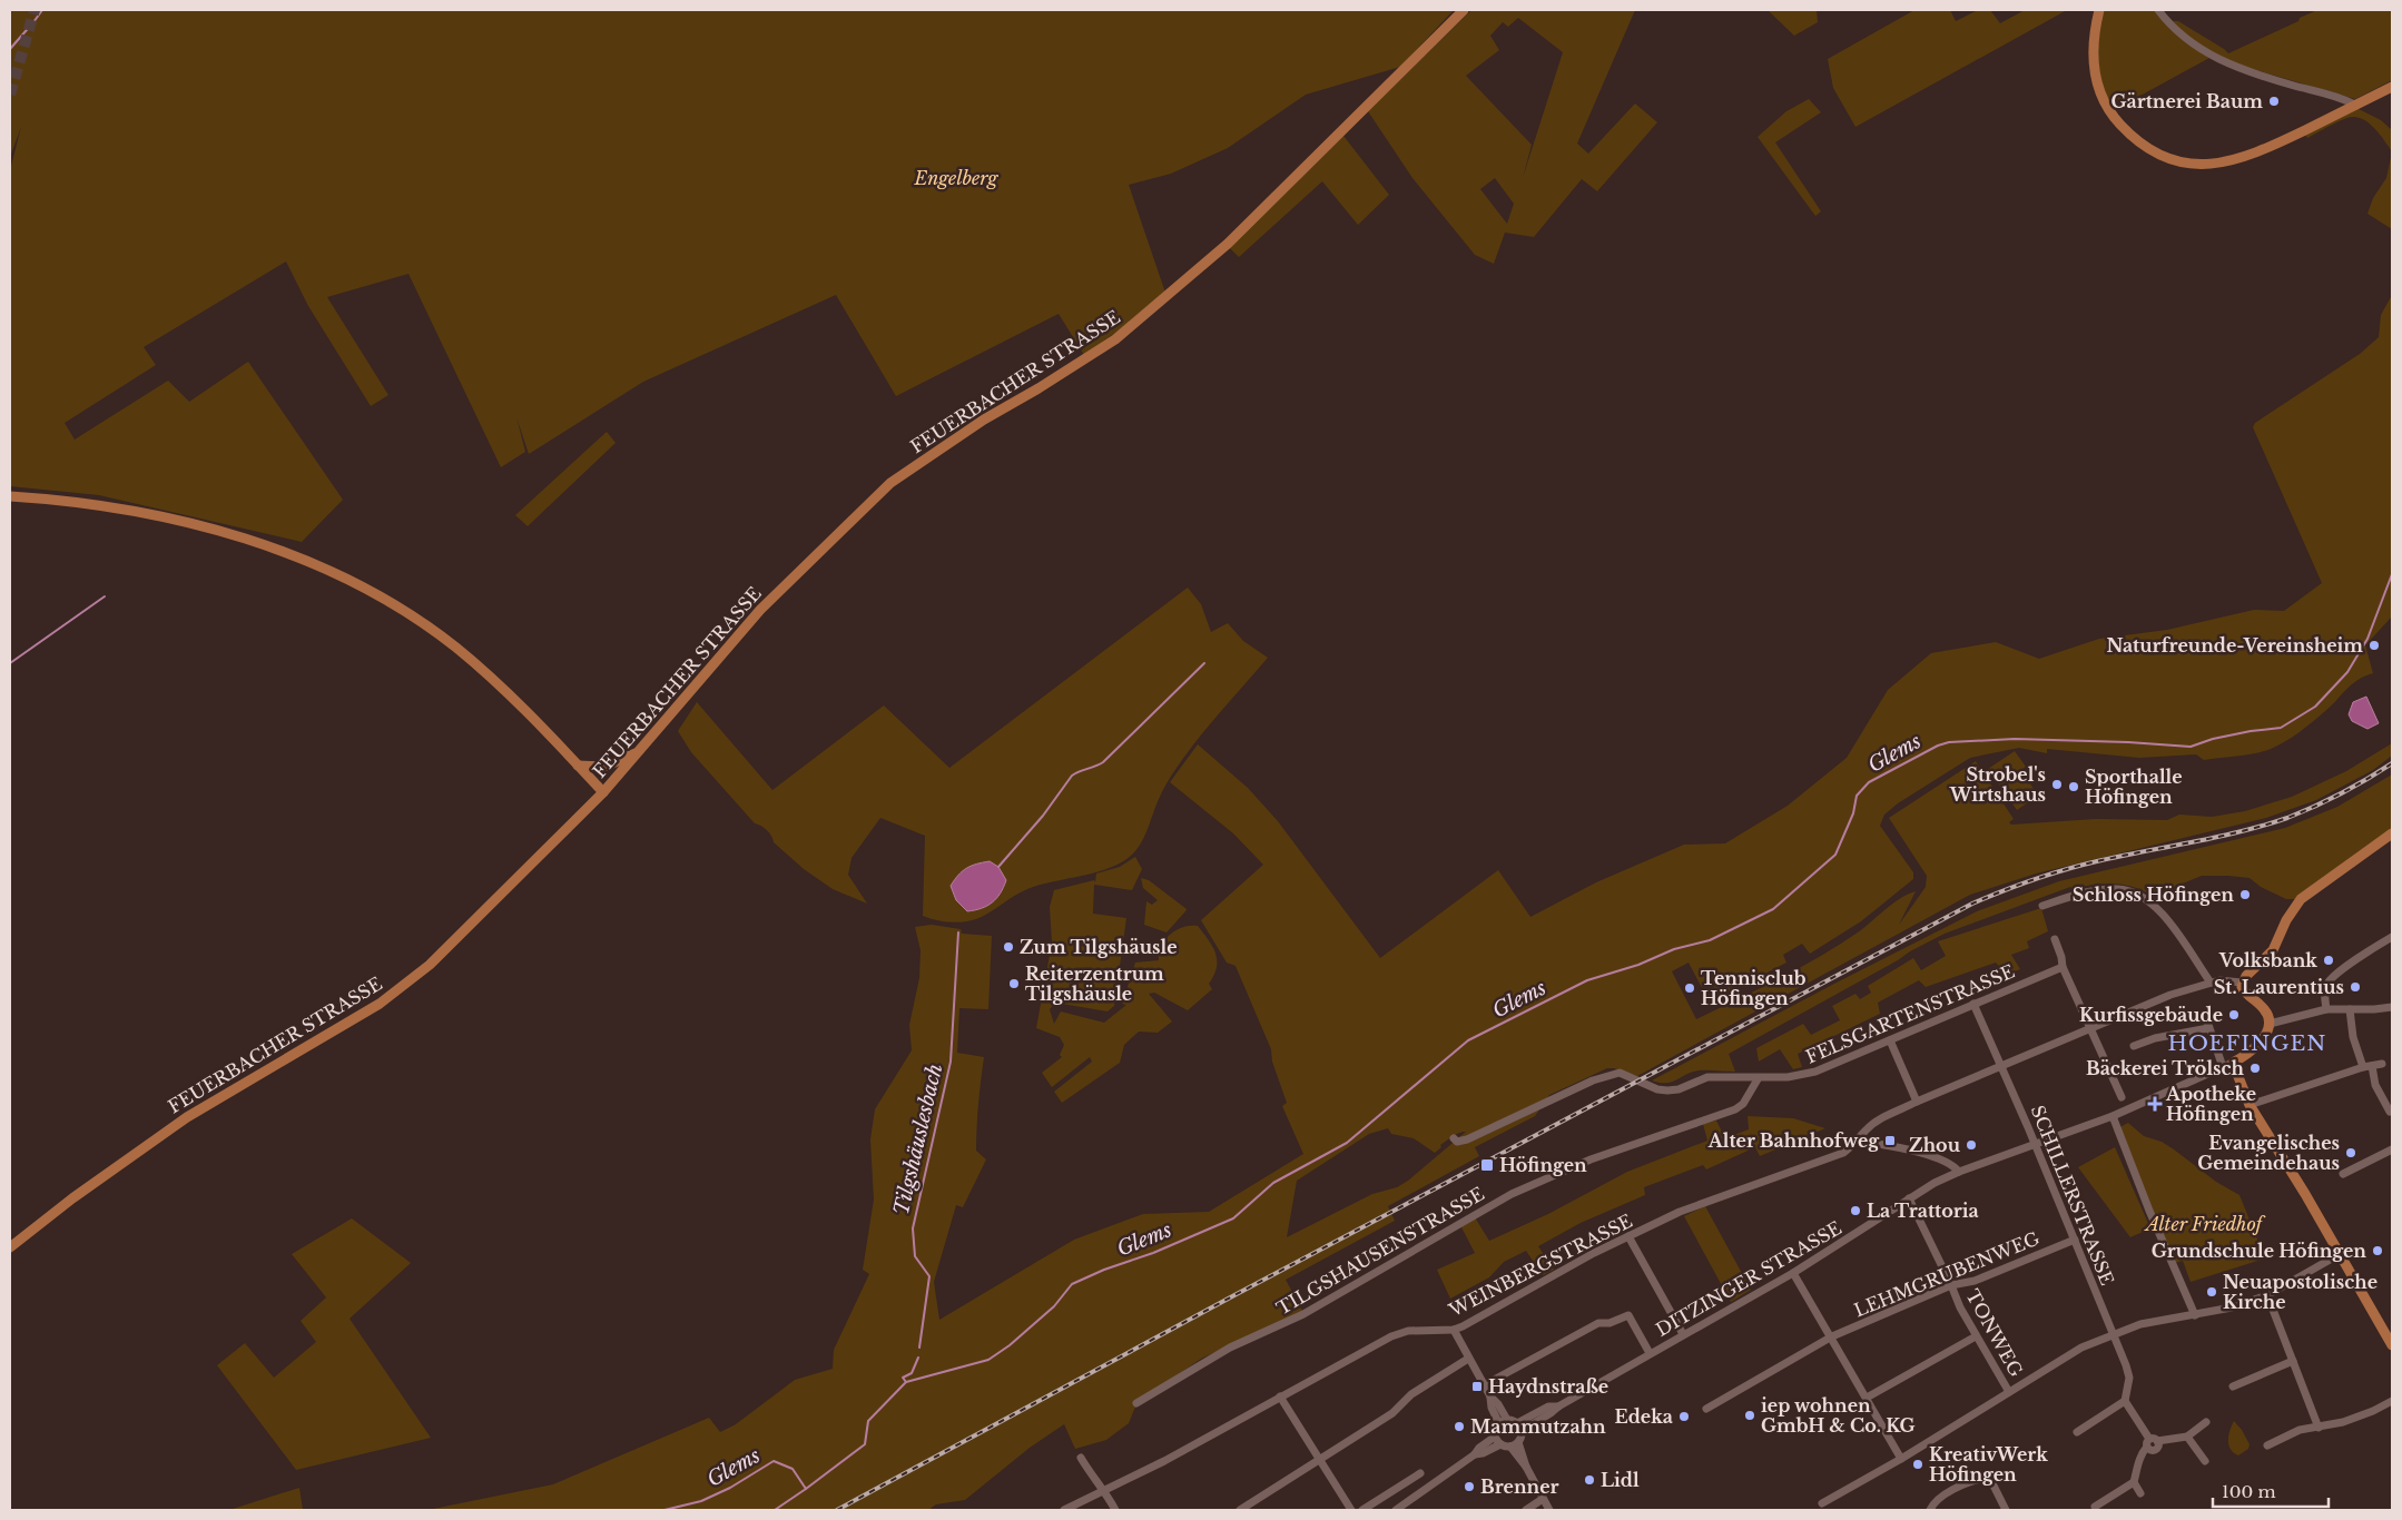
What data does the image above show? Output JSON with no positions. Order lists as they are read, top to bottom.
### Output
{
  "streets": {
    "main road": ["FEUERBACHER STRASSE"],
    "street": [
      "FELSGARTENSTRASSE",
      "SCHILLERSTRASSE",
      "TILGSHAUSENSTRASSE",
      "WEINBERGSTRASSE",
      "LEHMGRUBENWEG",
      "DITZINGER STRASSE",
      "TONWEG"
    ]
  },
  "crossings": [
    ["FELSGARTENSTRASSE", "SCHILLERSTRASSE"],
    ["FELSGARTENSTRASSE", "TILGSHAUSENSTRASSE"],
    ["SCHILLERSTRASSE", "WEINBERGSTRASSE"],
    ["SCHILLERSTRASSE", "LEHMGRUBENWEG"],
    ["SCHILLERSTRASSE", "DITZINGER STRASSE"],
    ["LEHMGRUBENWEG", "TONWEG"],
    ["DITZINGER STRASSE", "TONWEG"]
  ],
  "districts": ["HOEFINGEN"],
  "water": ["Glems", "Tilgshäuslesbach"],
  "parks": ["Engelberg", "Alter Friedhof"],
  "places": {
    "other": [
      "Gärtnerei Baum",
      "Naturfreunde-Vereinsheim",
      "Strobel's Wirtshaus",
      "Sporthalle Höfingen",
      "Schloss Höfingen",
      "Zum Tilgshäusle",
      "Volksbank",
      "Reiterzentrum Tilgshäusle",
      "St. Laurentius",
      "Tennisclub Höfingen",
      "Kurfissgebäude",
      "Bäckerei Trölsch",
      "Zhou",
      "Evangelisches Gemeindehaus",
      "La Trattoria",
      "Grundschule Höfingen",
      "Neuapostolische Kirche",
      "iep wohnen GmbH & Co. KG",
      "Edeka",
      "Mammutzahn",
      "KreativWerk Höfingen",
      "Lidl",
      "Brenner"
    ],
    "health": ["Apotheke Höfingen"],
    "transit": ["Alter Bahnhofweg", "Höfingen", "Haydnstraße"]
  },
  "scale_bar": "100 m"
}
